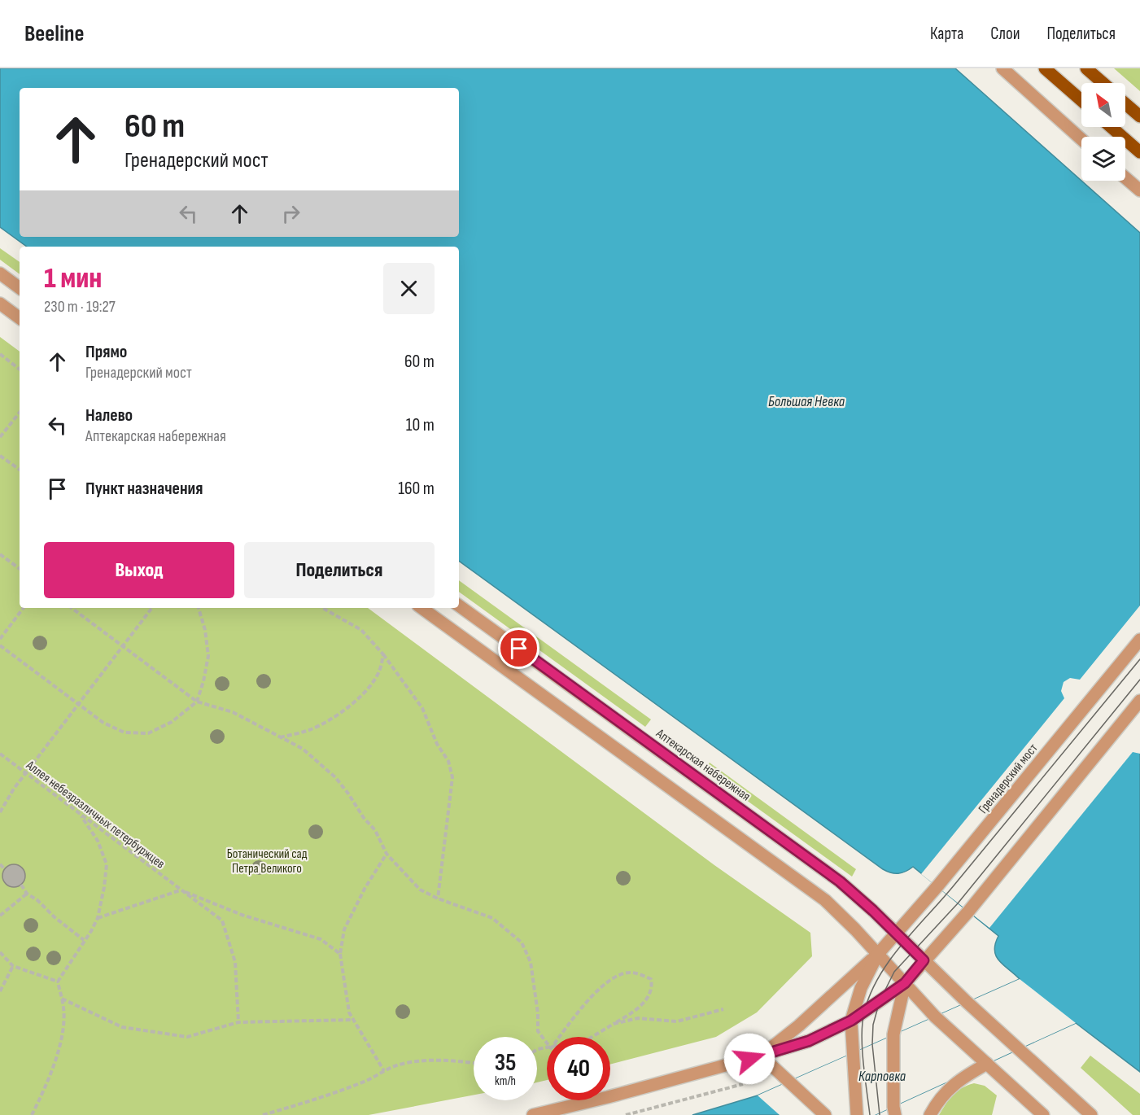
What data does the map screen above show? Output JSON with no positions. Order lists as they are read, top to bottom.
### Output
{
  "streets": {
    "street": ["Аптекарская набережная", "Гренадерский мост"],
    "path": ["Аллея небезразличных петербуржцев"]
  },
  "crossings": [
    ["Аптекарская набережная", "Гренадерский мост"]
  ],
  "water": ["Большая Невка", "Карповка"],
  "parks": ["Ботанический сад Петра Великого"],
  "north": "top left",
  "page": {
    "header": "Beeline",
    "nav": ["Карта", "Слои", "Поделиться"],
    "turn": ["60 m", "Гренадерский мост"],
    "heading": ["1 мин", "230 m · 19:27"],
    "list": [
      {
        "name": "Прямо",
        "note": "Гренадерский мост",
        "value": "60 m"
      },
      {
        "name": "Налево",
        "note": "Аптекарская набережная",
        "value": "10 m"
      },
      {
        "name": "Пункт назначения",
        "value": "160 m"
      }
    ],
    "buttons": ["Выход", "Поделиться"],
    "speed": "35 km/h",
    "limit": "40"
  }
}
